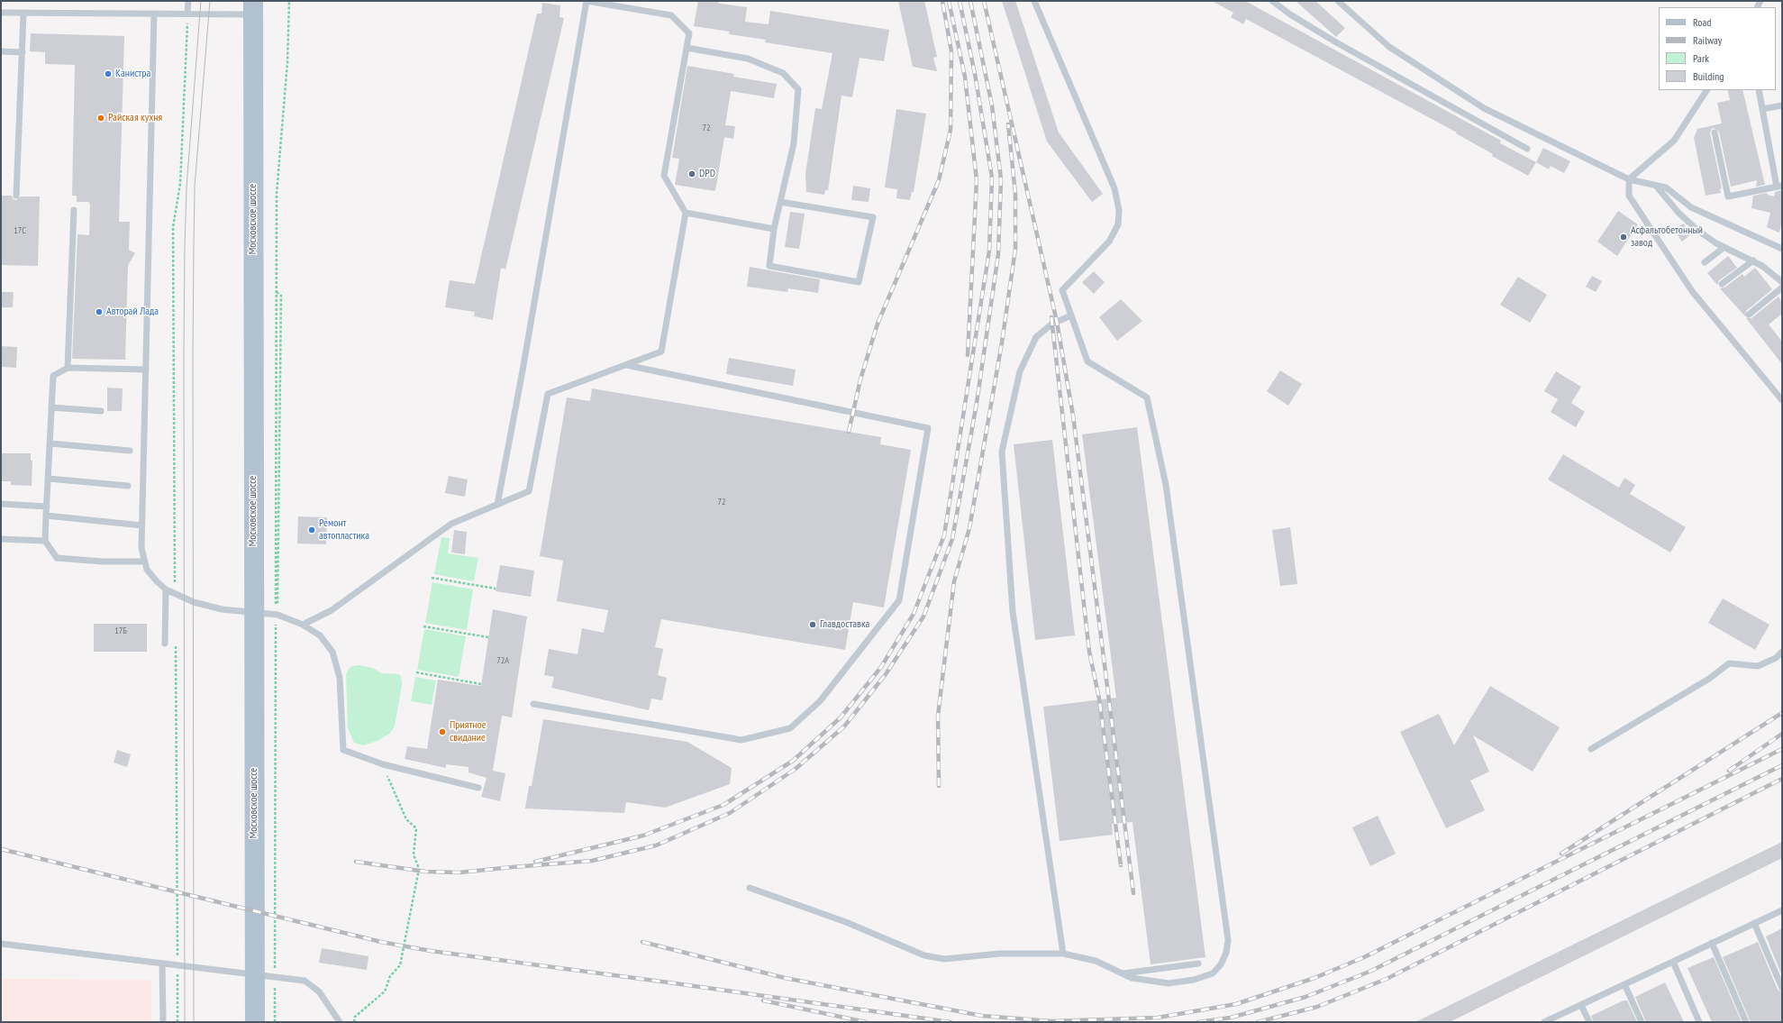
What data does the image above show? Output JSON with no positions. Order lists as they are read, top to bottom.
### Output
{
  "streets": {
    "main road": ["Московское шоссе"]
  },
  "places": [
    "Канистра",
    "Райская кухня",
    "DPD",
    "Асфальтобетонный завод",
    "Авторай Лада",
    "Ремонт автопластика",
    "Главдоставка",
    "Приятное свидание"
  ],
  "house_numbers": [
    "72",
    "17С",
    "72",
    "17Б",
    "72А"
  ],
  "legend": [
    "Road",
    "Railway",
    "Park",
    "Building"
  ]
}
